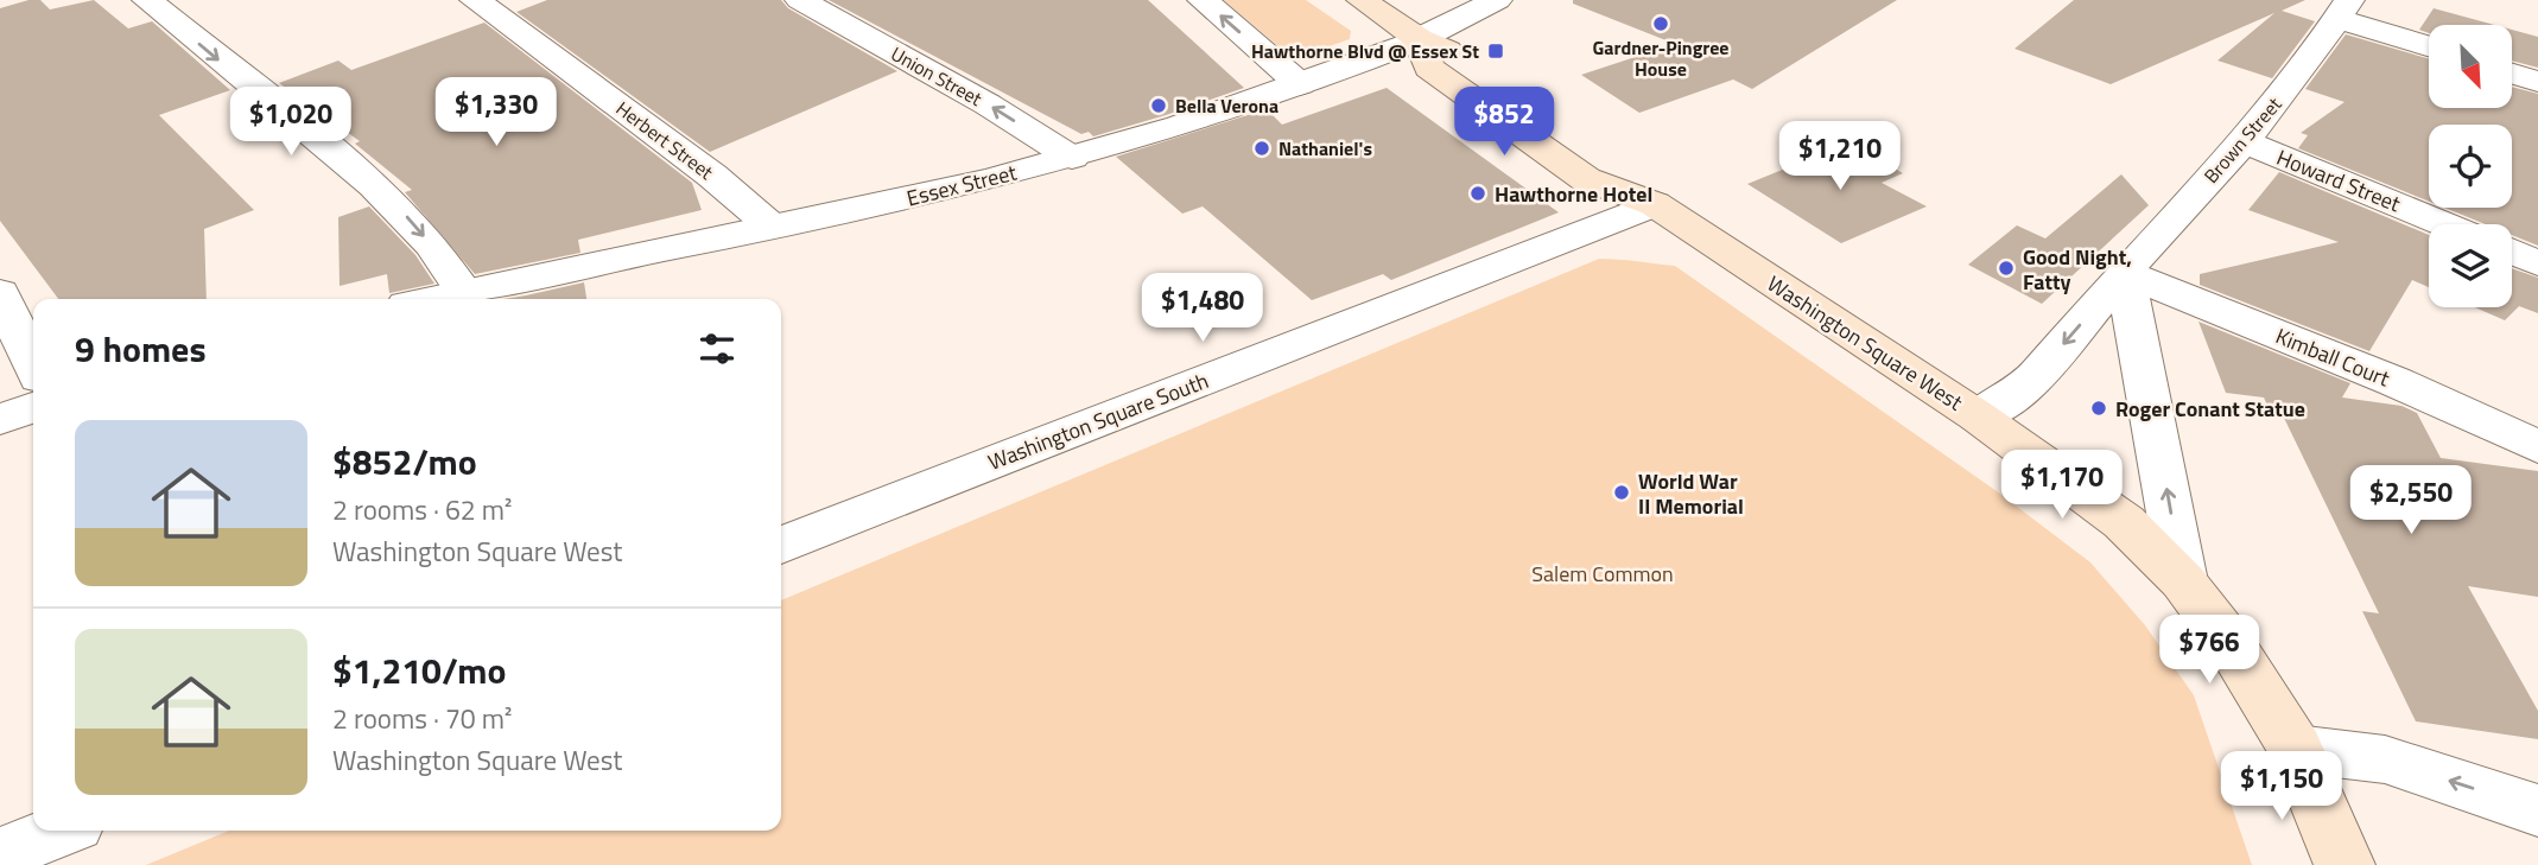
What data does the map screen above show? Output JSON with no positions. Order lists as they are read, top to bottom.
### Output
{
  "streets": {
    "main road": ["Washington Square West"],
    "street": [
      "Union Street",
      "Herbert Street",
      "Brown Street",
      "Howard Street",
      "Essex Street",
      "Kimball Court",
      "Washington Square South"
    ]
  },
  "crossings": [
    ["Union Street", "Essex Street"],
    ["Herbert Street", "Essex Street"],
    ["Brown Street", "Howard Street"],
    ["Brown Street", "Washington Square West"],
    ["Brown Street", "Kimball Court"],
    ["Essex Street", "Washington Square West"],
    ["Washington Square West", "Washington Square South"]
  ],
  "one_way": ["Union Street", "Brown Street"],
  "parks": ["Salem Common"],
  "places": {
    "other": [
      "Gardner-Pingree House",
      "Bella Verona",
      "Nathaniel's",
      "Hawthorne Hotel",
      "Good Night, Fatty",
      "Roger Conant Statue",
      "World War II Memorial"
    ],
    "transit": ["Hawthorne Blvd @ Essex St"]
  },
  "north": "bottom right",
  "page": {
    "price": [
      "$1,330",
      "$1,020",
      "$852",
      "$1,210",
      "$1,480",
      "$1,170",
      "$2,550",
      "$766",
      "$1,150"
    ],
    "heading": "9 homes",
    "list": [
      {
        "name": "$852/mo",
        "note": "2 rooms · 62 m² · Washington Square West"
      },
      {
        "name": "$1,210/mo",
        "note": "2 rooms · 70 m² · Washington Square West"
      }
    ]
  }
}
